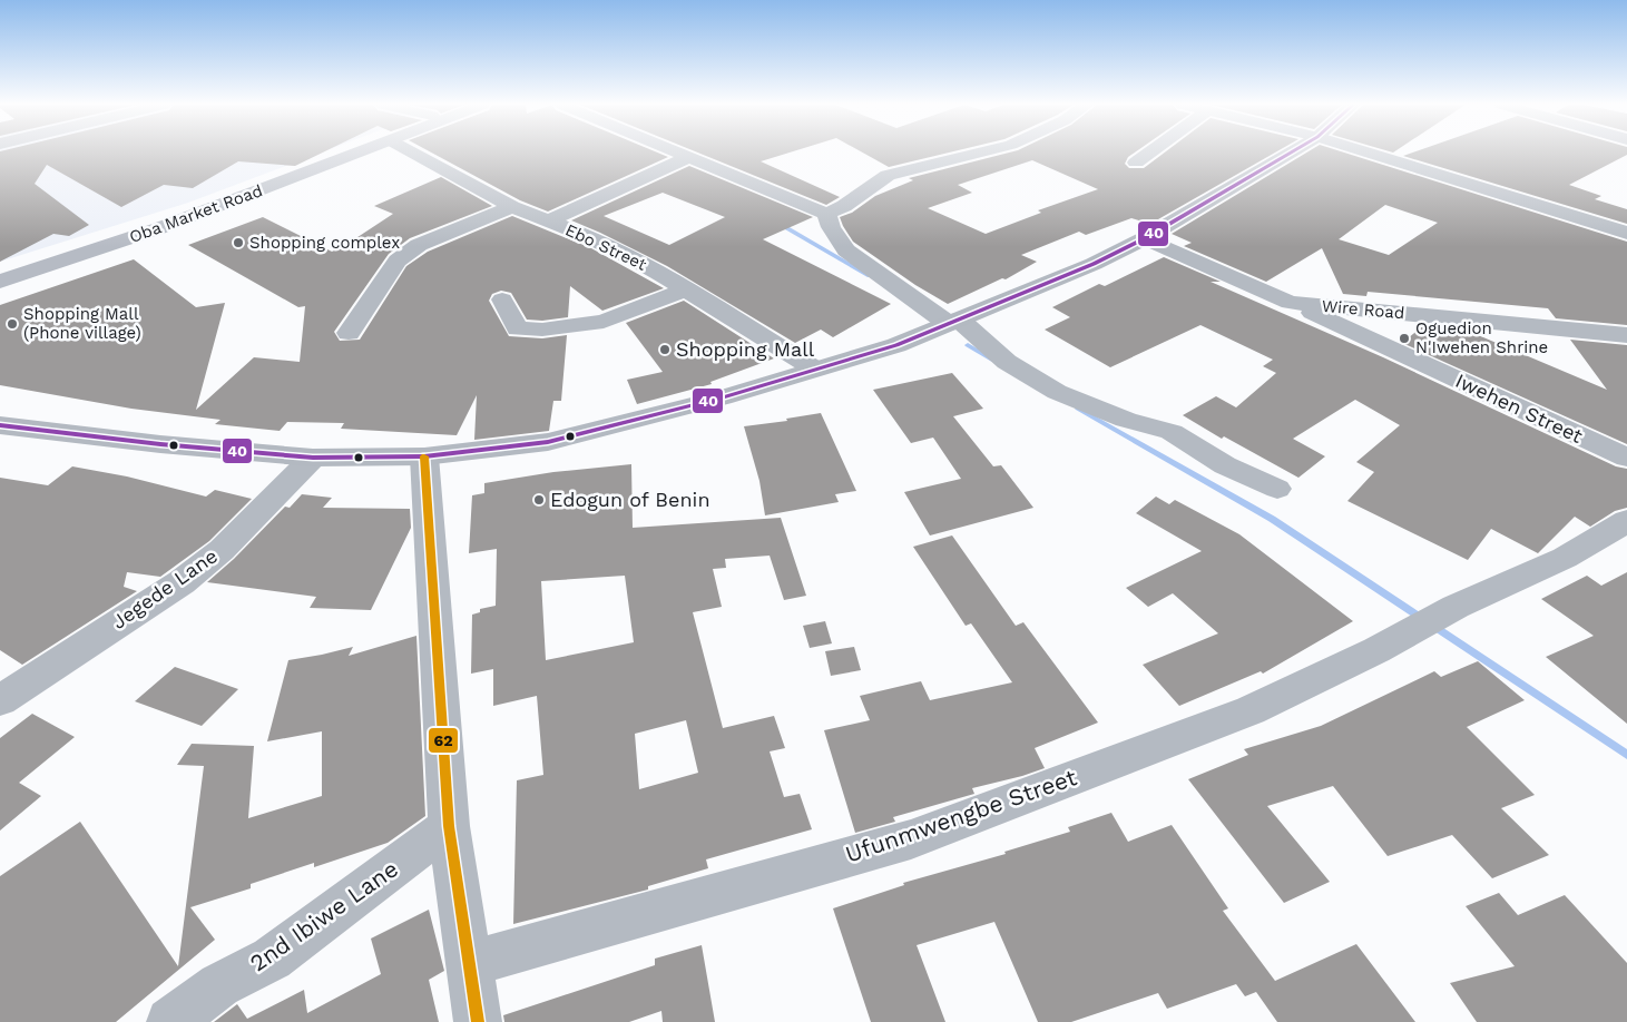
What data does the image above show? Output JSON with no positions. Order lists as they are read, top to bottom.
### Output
{
  "streets": {
    "main road": ["Oba Market Road"],
    "street": [
      "Ebo Street",
      "Wire Road",
      "Iwehen Street",
      "Jegede Lane",
      "Ufunmwengbe Street",
      "2nd Ibiwe Lane"
    ]
  },
  "crossings": [
    ["Wire Road", "Iwehen Street"]
  ],
  "places": [
    "Shopping complex",
    "Shopping Mall (Phone village)",
    "Oguedion N'Iwehen Shrine",
    "Shopping Mall",
    "Edogun of Benin"
  ],
  "lines": ["transit line 40", "transit line 62"]
}
